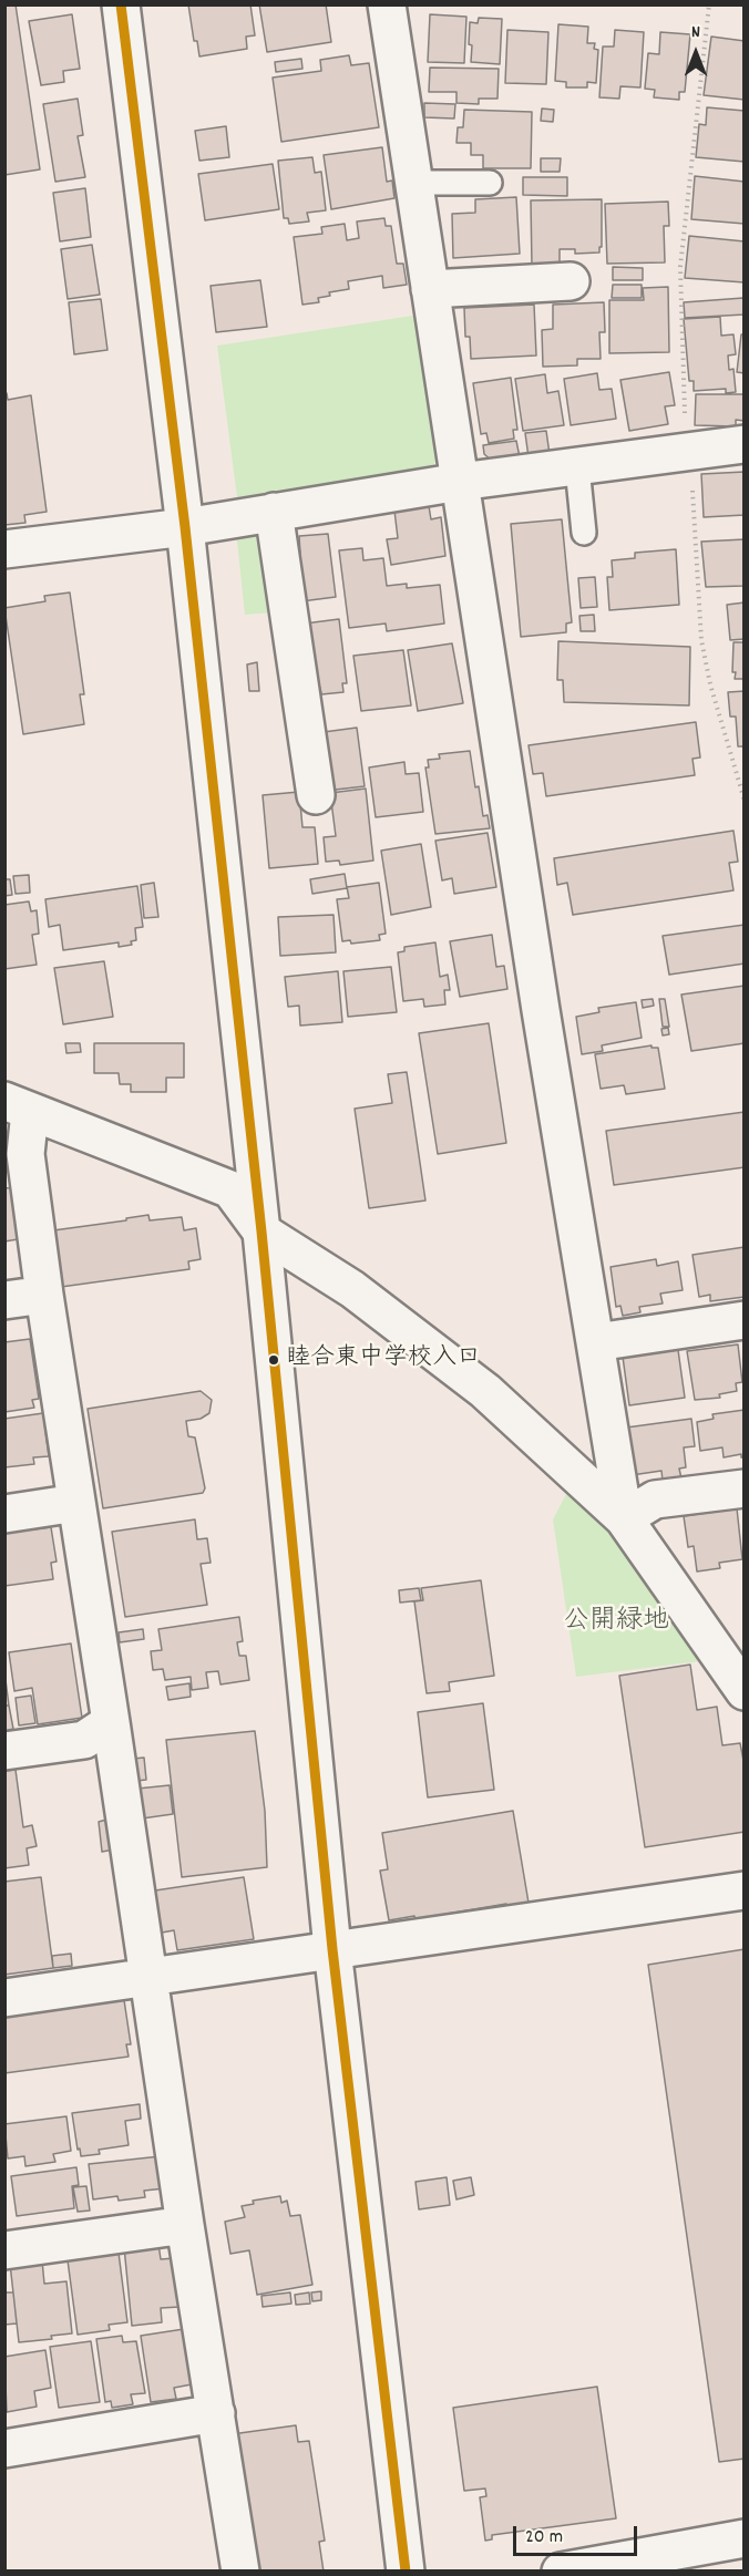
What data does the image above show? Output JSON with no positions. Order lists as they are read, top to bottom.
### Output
{
  "parks": ["公開緑地"],
  "places": ["睦合東中学校入口"],
  "scale_bar": "20 m",
  "north": "top"
}
